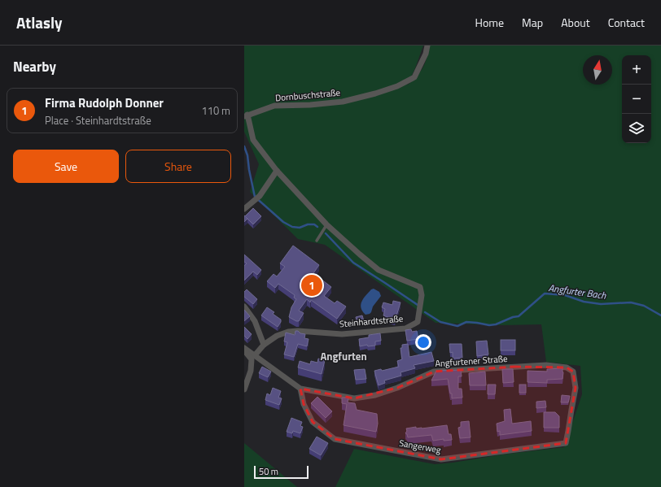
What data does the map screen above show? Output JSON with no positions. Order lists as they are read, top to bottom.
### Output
{
  "streets": {
    "street": [
      "Dornbuschstraße",
      "Steinhardtstraße",
      "Angfurtener Straße",
      "Sangerweg"
    ]
  },
  "crossings": [
    ["Steinhardtstraße", "Angfurtener Straße"],
    ["Angfurtener Straße", "Sangerweg"]
  ],
  "districts": ["Angfurten"],
  "water": ["Angfurter Bach"],
  "scale_bar": "50 m",
  "north": "top",
  "page": {
    "header": "Atlasly",
    "nav": [
      "Home",
      "Map",
      "About",
      "Contact"
    ],
    "heading": "Nearby",
    "map_buttons": ["+", "−"],
    "list": [
      {
        "mark": "1",
        "name": "Firma Rudolph Donner",
        "note": "Place · Steinhardtstraße",
        "value": "110 m"
      }
    ],
    "buttons": ["Save", "Share"],
    "pins": "1",
    "scale": "50 m"
  }
}
